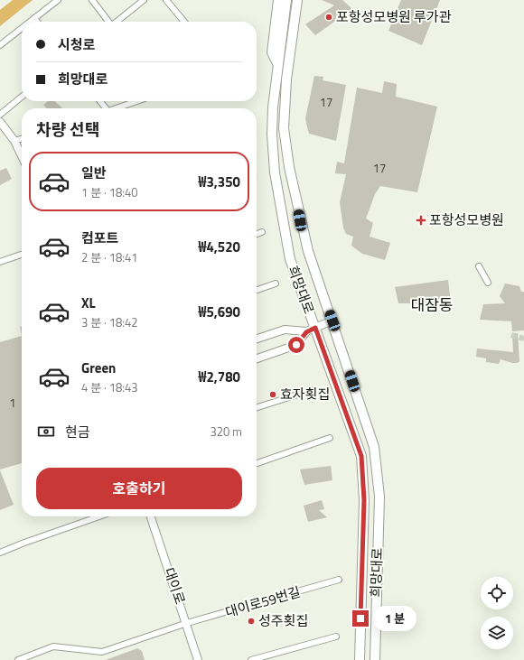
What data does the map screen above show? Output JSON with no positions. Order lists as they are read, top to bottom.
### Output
{
  "streets": {
    "main road": ["희망대로"],
    "street": ["대이로", "대이로59번길"]
  },
  "crossings": [
    ["대이로", "대이로59번길"]
  ],
  "districts": ["대잠동"],
  "places": {
    "other": ["포항성모병원 루가관", "효자횟집", "성주횟집"],
    "health": ["포항성모병원"]
  },
  "house_numbers": ["17", "17", "1"],
  "page": {
    "banner": ["시청로", "희망대로"],
    "heading": "차량 선택",
    "list": [
      {
        "name": "일반",
        "note": "1 분 · 18:40",
        "value": "₩3,350"
      },
      {
        "name": "컴포트",
        "note": "2 분 · 18:41",
        "value": "₩4,520"
      },
      {
        "name": "XL",
        "note": "3 분 · 18:42",
        "value": "₩5,690"
      },
      {
        "name": "Green",
        "note": "4 분 · 18:43",
        "value": "₩2,780"
      }
    ],
    "pay": ["현금", "320 m"],
    "buttons": "호출하기",
    "bubble": "1 분"
  }
}
